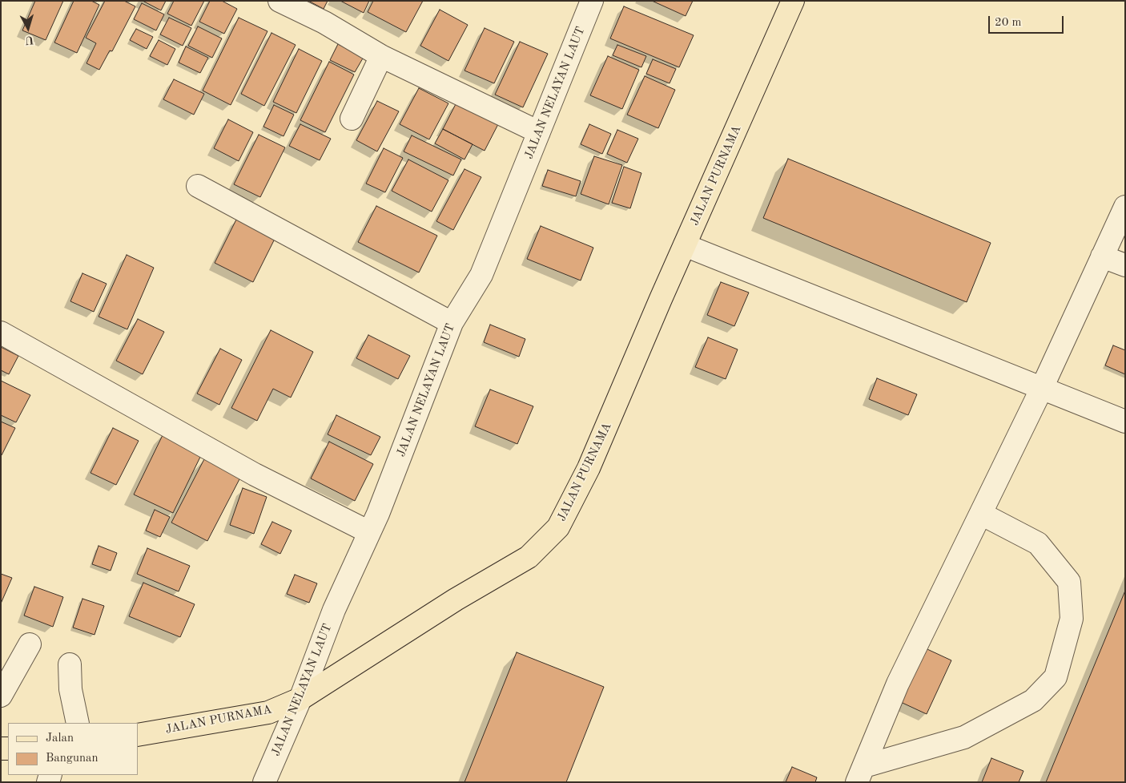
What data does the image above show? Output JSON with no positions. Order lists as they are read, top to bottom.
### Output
{
  "streets": {
    "main road": ["JALAN PURNAMA"],
    "street": ["JALAN NELAYAN LAUT"]
  },
  "crossings": [
    ["JALAN NELAYAN LAUT", "JALAN PURNAMA"]
  ],
  "legend": ["Jalan", "Bangunan"],
  "scale_bar": "20 m",
  "north": "bottom"
}
